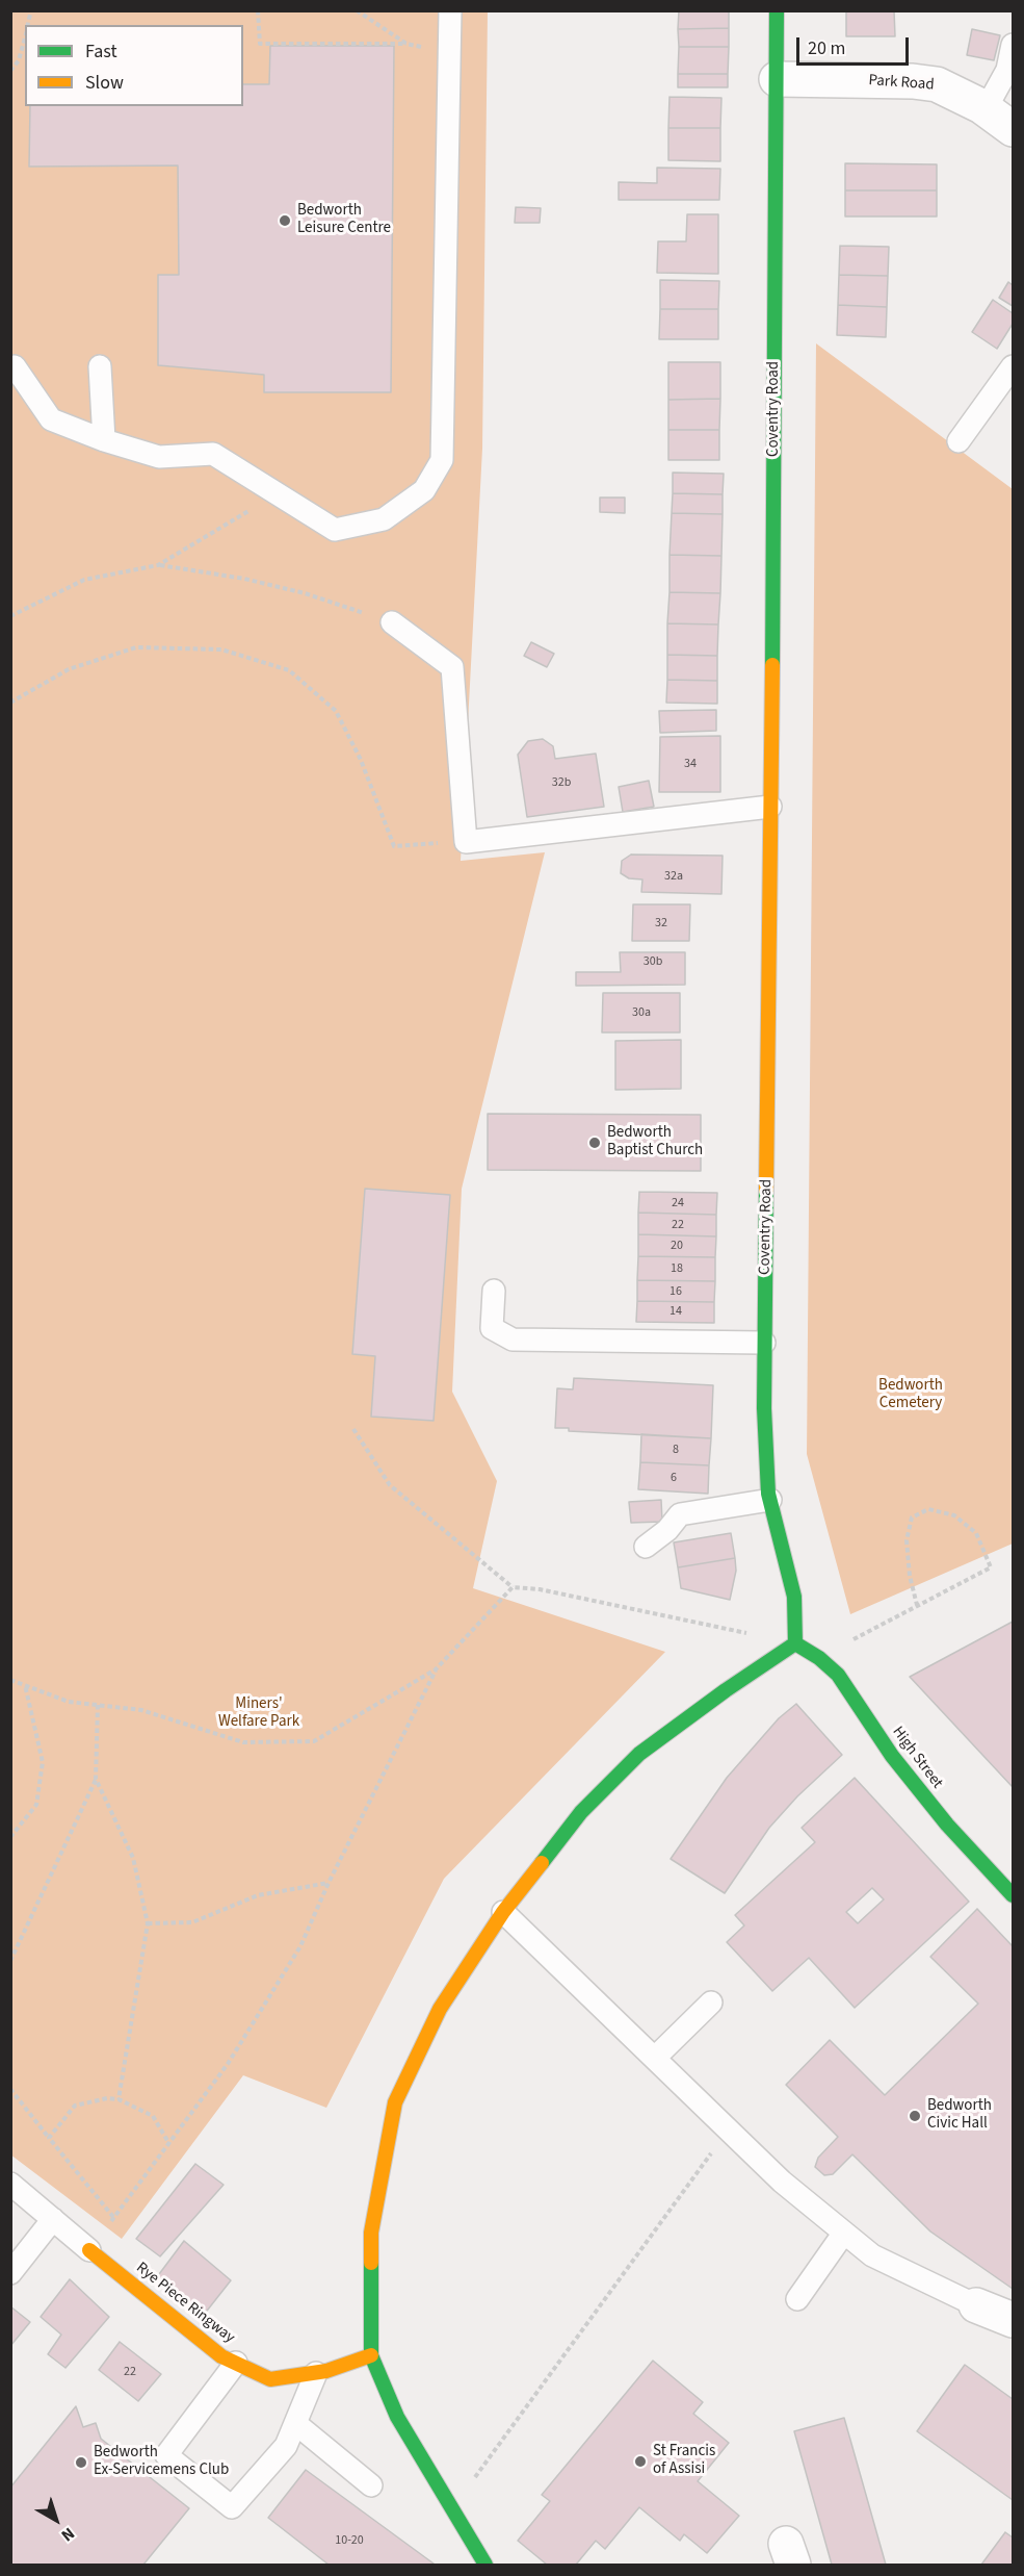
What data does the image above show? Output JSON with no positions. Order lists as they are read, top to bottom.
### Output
{
  "streets": {
    "main road": ["Coventry Road", "High Street", "Rye Piece Ringway"],
    "street": ["Park Road"]
  },
  "crossings": [
    ["Park Road", "Coventry Road"],
    ["Coventry Road", "High Street"]
  ],
  "parks": ["Bedworth Cemetery", "Miners' Welfare Park"],
  "places": [
    "Bedworth Leisure Centre",
    "Bedworth Baptist Church",
    "Bedworth Civic Hall",
    "St Francis of Assisi",
    "Bedworth Ex-Servicemens Club"
  ],
  "house_numbers": [
    "34",
    "32b",
    "32a",
    "32",
    "30b",
    "30a",
    "24",
    "22",
    "20",
    "18",
    "16",
    "14",
    "8",
    "6",
    "22",
    "10-20"
  ],
  "legend": ["Fast", "Slow"],
  "scale_bar": "20 m",
  "north": "bottom right"
}
